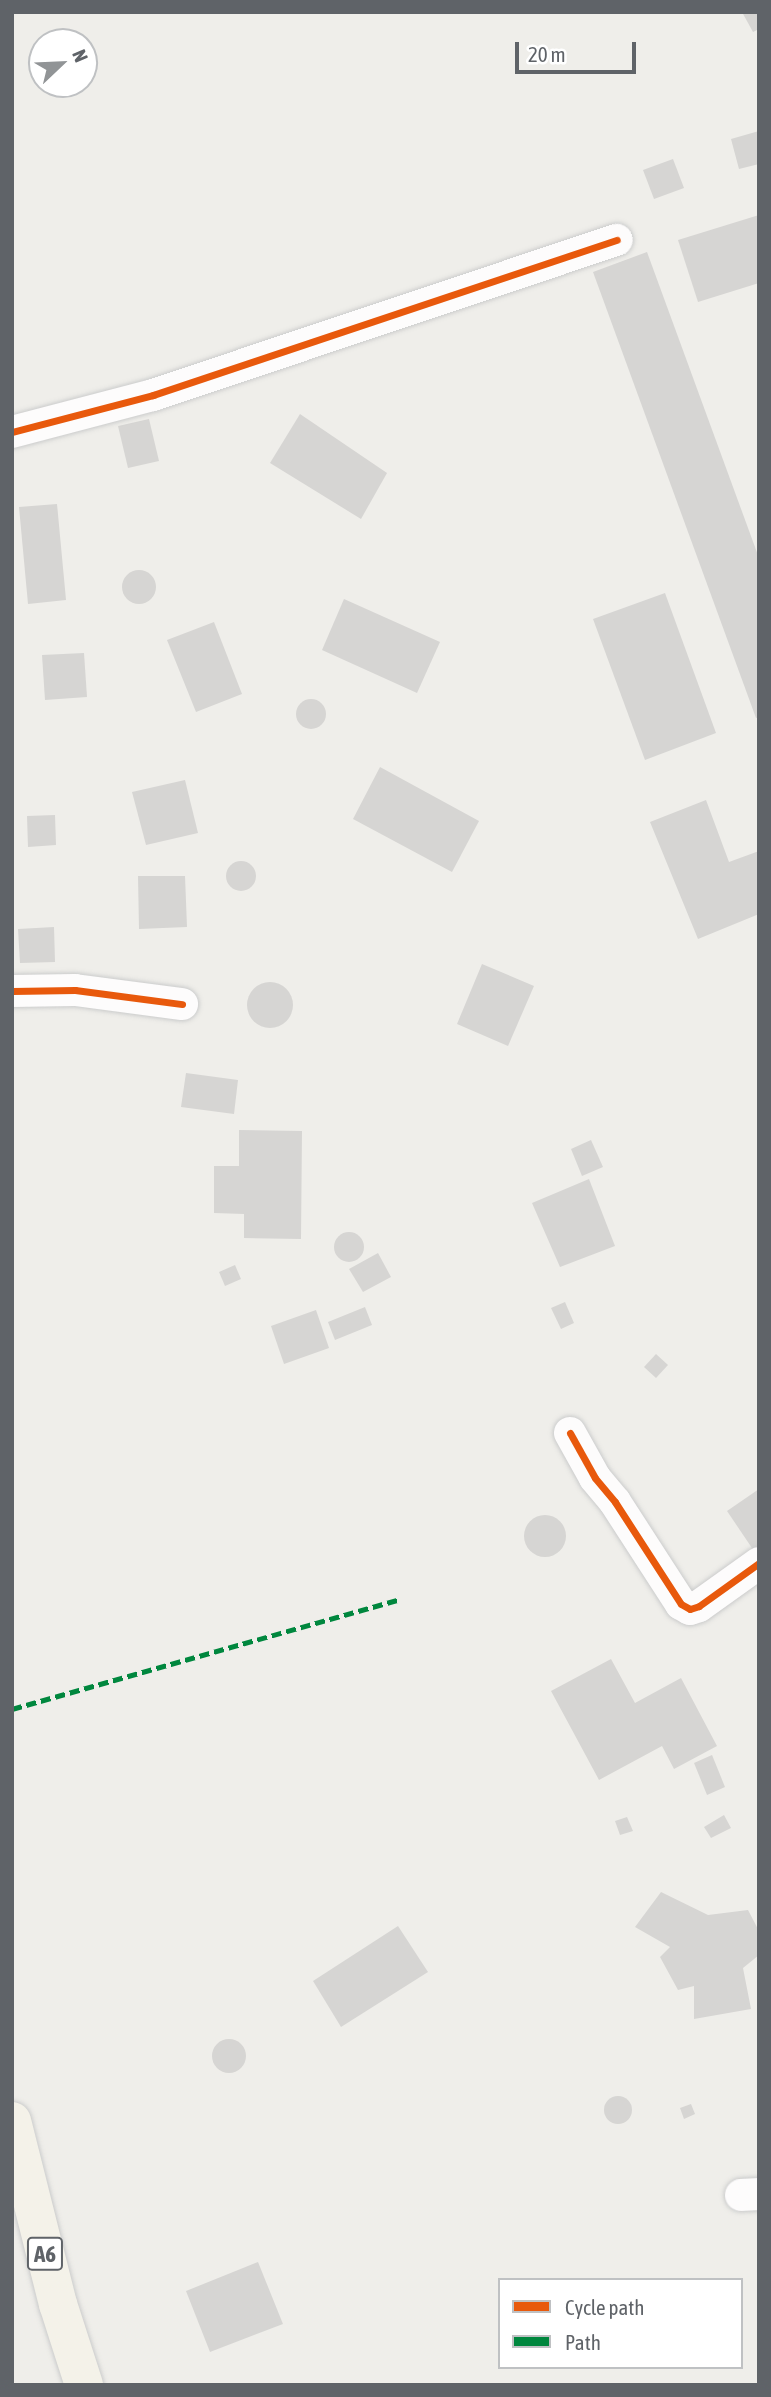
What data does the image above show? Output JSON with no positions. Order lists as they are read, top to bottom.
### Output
{
  "streets": {
    "main road": ["A6"]
  },
  "legend": ["Cycle path", "Path"],
  "scale_bar": "20 m",
  "north": "top right"
}
